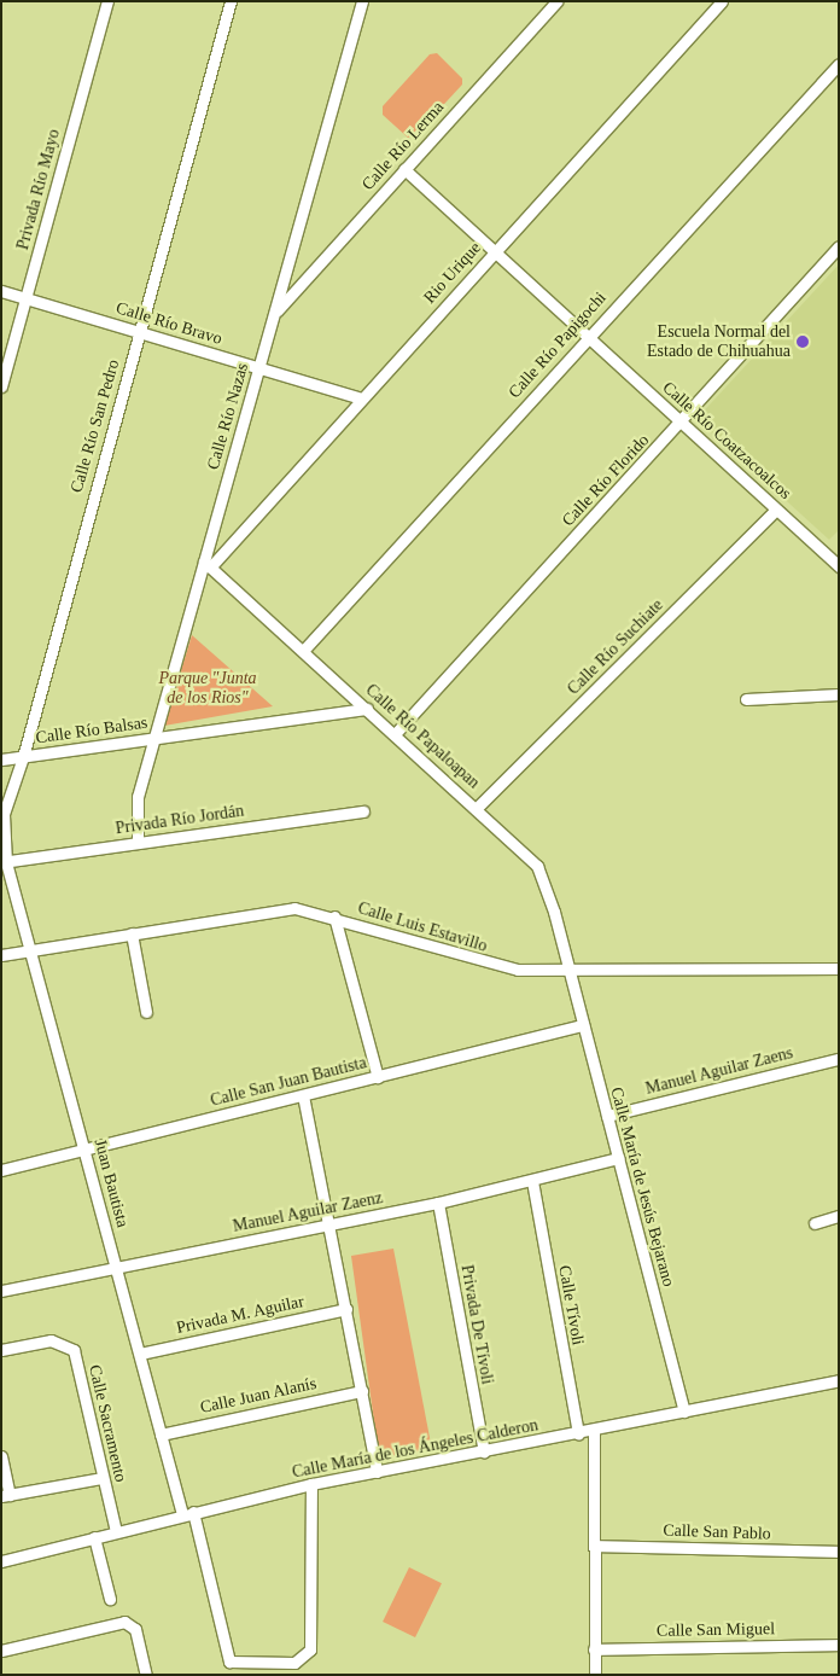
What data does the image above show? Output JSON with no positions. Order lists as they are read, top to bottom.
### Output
{
  "streets": {
    "street": [
      "Calle Río Lerma",
      "Privada Río Mayo",
      "Rio Urique",
      "Calle Río Bravo",
      "Calle Río Papigochi",
      "Calle Río Nazas",
      "Calle Río San Pedro",
      "Calle Río Coatzacoalcos",
      "Calle Río Florido",
      "Calle Río Suchiate",
      "Calle Río Balsas",
      "Calle Río Papaloapan",
      "Privada Río Jordán",
      "Calle Luis Estavillo",
      "Manuel Aguilar Zaens",
      "Calle San Juan Bautista",
      "Juan Bautista",
      "Calle María de Jesús Bejarano",
      "Manuel Aguilar Zaenz",
      "Calle Tívoli",
      "Privada M. Aguilar",
      "Privada De Tívoli",
      "Calle Juan Alanís",
      "Calle Sacramento",
      "Calle María de los Ángeles Calderon",
      "Calle San Pablo",
      "Calle San Miguel"
    ]
  },
  "crossings": [
    ["Calle Río Lerma", "Calle Río Nazas"],
    ["Calle Río Lerma", "Calle Río Coatzacoalcos"],
    ["Privada Río Mayo", "Calle Río Bravo"],
    ["Rio Urique", "Calle Río Bravo"],
    ["Rio Urique", "Calle Río Nazas"],
    ["Rio Urique", "Calle Río Coatzacoalcos"],
    ["Rio Urique", "Calle Río Papaloapan"],
    ["Calle Río Bravo", "Calle Río Nazas"],
    ["Calle Río Bravo", "Calle Río San Pedro"],
    ["Calle Río Papigochi", "Calle Río Coatzacoalcos"],
    ["Calle Río Papigochi", "Calle Río Papaloapan"],
    ["Calle Río Nazas", "Calle Río Balsas"],
    ["Calle Río Nazas", "Calle Río Papaloapan"],
    ["Calle Río Nazas", "Privada Río Jordán"],
    ["Calle Río San Pedro", "Calle Río Balsas"],
    ["Calle Río San Pedro", "Privada Río Jordán"],
    ["Calle Río San Pedro", "Juan Bautista"],
    ["Calle Río Coatzacoalcos", "Calle Río Florido"],
    ["Calle Río Coatzacoalcos", "Calle Río Suchiate"],
    ["Calle Río Florido", "Calle Río Papaloapan"],
    ["Calle Río Suchiate", "Calle Río Papaloapan"],
    ["Calle Río Balsas", "Calle Río Papaloapan"],
    ["Calle Río Papaloapan", "Calle Luis Estavillo"],
    ["Calle Río Papaloapan", "Calle María de Jesús Bejarano"],
    ["Privada Río Jordán", "Juan Bautista"],
    ["Calle Luis Estavillo", "Juan Bautista"],
    ["Calle Luis Estavillo", "Calle María de Jesús Bejarano"],
    ["Manuel Aguilar Zaens", "Calle María de Jesús Bejarano"],
    ["Calle San Juan Bautista", "Juan Bautista"],
    ["Calle San Juan Bautista", "Calle María de Jesús Bejarano"],
    ["Juan Bautista", "Manuel Aguilar Zaenz"],
    ["Juan Bautista", "Privada M. Aguilar"],
    ["Juan Bautista", "Calle Juan Alanís"],
    ["Juan Bautista", "Calle María de los Ángeles Calderon"],
    ["Calle María de Jesús Bejarano", "Manuel Aguilar Zaenz"],
    ["Calle María de Jesús Bejarano", "Calle María de los Ángeles Calderon"],
    ["Manuel Aguilar Zaenz", "Calle Tívoli"],
    ["Manuel Aguilar Zaenz", "Privada De Tívoli"],
    ["Calle Tívoli", "Calle María de los Ángeles Calderon"],
    ["Privada De Tívoli", "Calle María de los Ángeles Calderon"],
    ["Calle Sacramento", "Calle María de los Ángeles Calderon"]
  ],
  "parks": ["Parque \"Junta de los Rios\""],
  "places": ["Escuela Normal del Estado de Chihuahua"]
}
